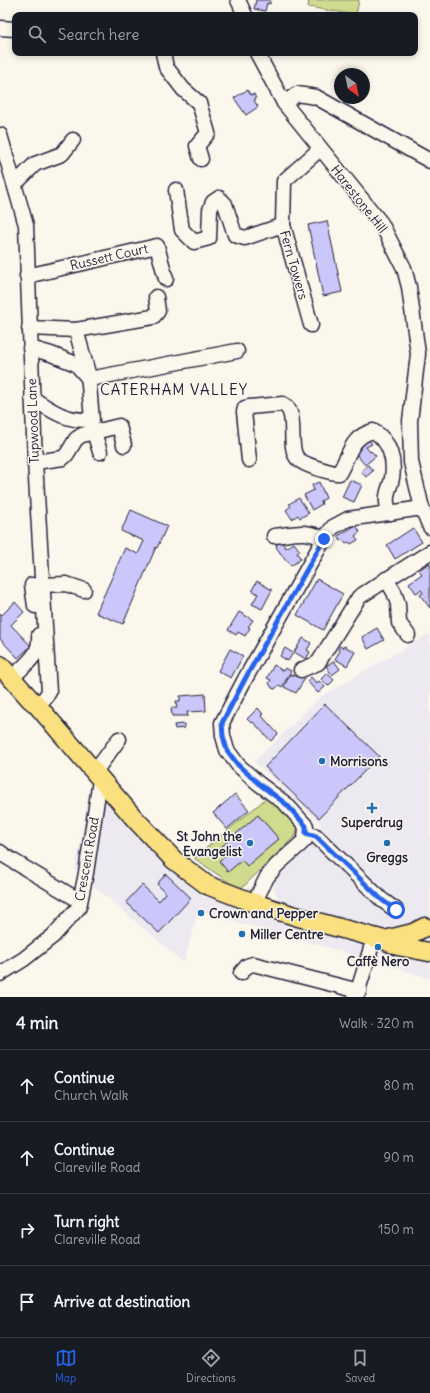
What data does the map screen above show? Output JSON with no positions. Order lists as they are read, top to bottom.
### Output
{
  "streets": {
    "street": [
      "Harestone Hill",
      "Russett Court",
      "Fern Towers",
      "Tupwood Lane",
      "Crescent Road"
    ]
  },
  "crossings": [
    ["Harestone Hill", "Fern Towers"],
    ["Russett Court", "Tupwood Lane"]
  ],
  "districts": ["CATERHAM VALLEY"],
  "places": {
    "other": [
      "Morrisons",
      "St John the Evangelist",
      "Greggs",
      "Crown and Pepper",
      "Miller Centre",
      "Caffè Nero"
    ],
    "health": ["Superdrug"]
  },
  "north": "bottom right",
  "page": {
    "search": "Search here",
    "heading": ["4 min", "Walk · 320 m"],
    "list": [
      ["Continue", "Church Walk", "80 m"],
      ["Continue", "Clareville Road", "90 m"],
      ["Turn right", "Clareville Road", "150 m"],
      "Arrive at destination"
    ],
    "nav": ["Map", "Directions", "Saved"]
  }
}
